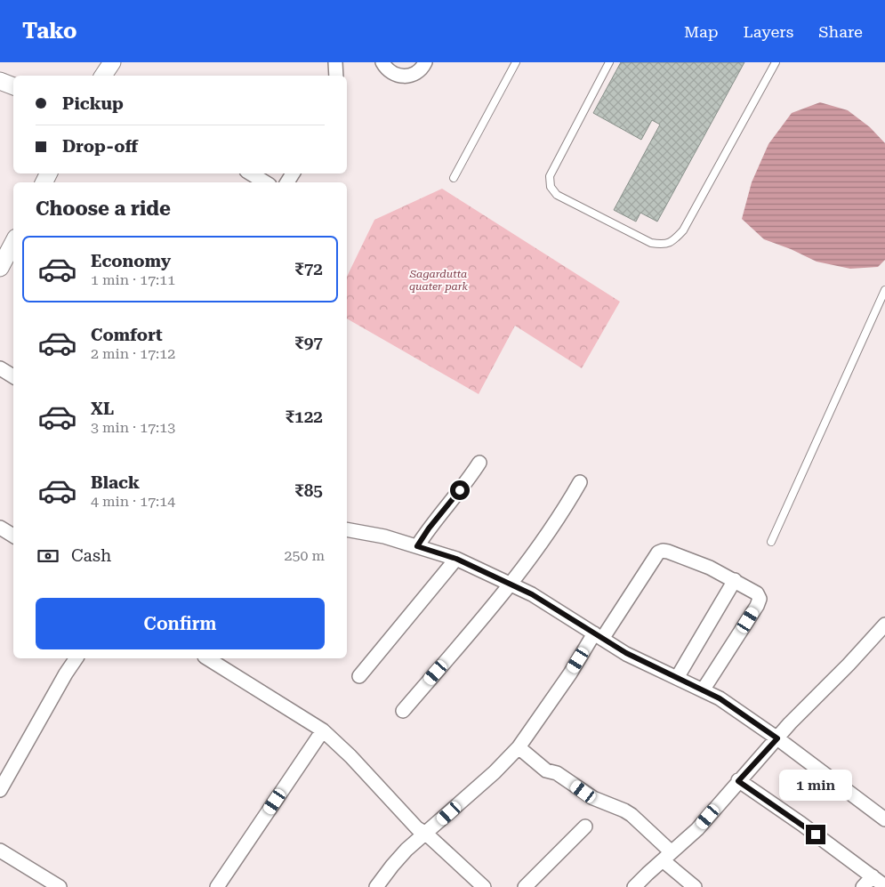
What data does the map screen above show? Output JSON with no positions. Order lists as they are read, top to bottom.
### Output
{
  "parks": ["Sagardutta quater park"],
  "page": {
    "header": "Tako",
    "nav": ["Map", "Layers", "Share"],
    "banner": ["Pickup", "Drop-off"],
    "heading": "Choose a ride",
    "list": [
      {
        "name": "Economy",
        "note": "1 min · 17:11",
        "value": "₹72"
      },
      {
        "name": "Comfort",
        "note": "2 min · 17:12",
        "value": "₹97"
      },
      {
        "name": "XL",
        "note": "3 min · 17:13",
        "value": "₹122"
      },
      {
        "name": "Black",
        "note": "4 min · 17:14",
        "value": "₹85"
      }
    ],
    "pay": ["Cash", "250 m"],
    "buttons": "Confirm",
    "bubble": "1 min"
  }
}
